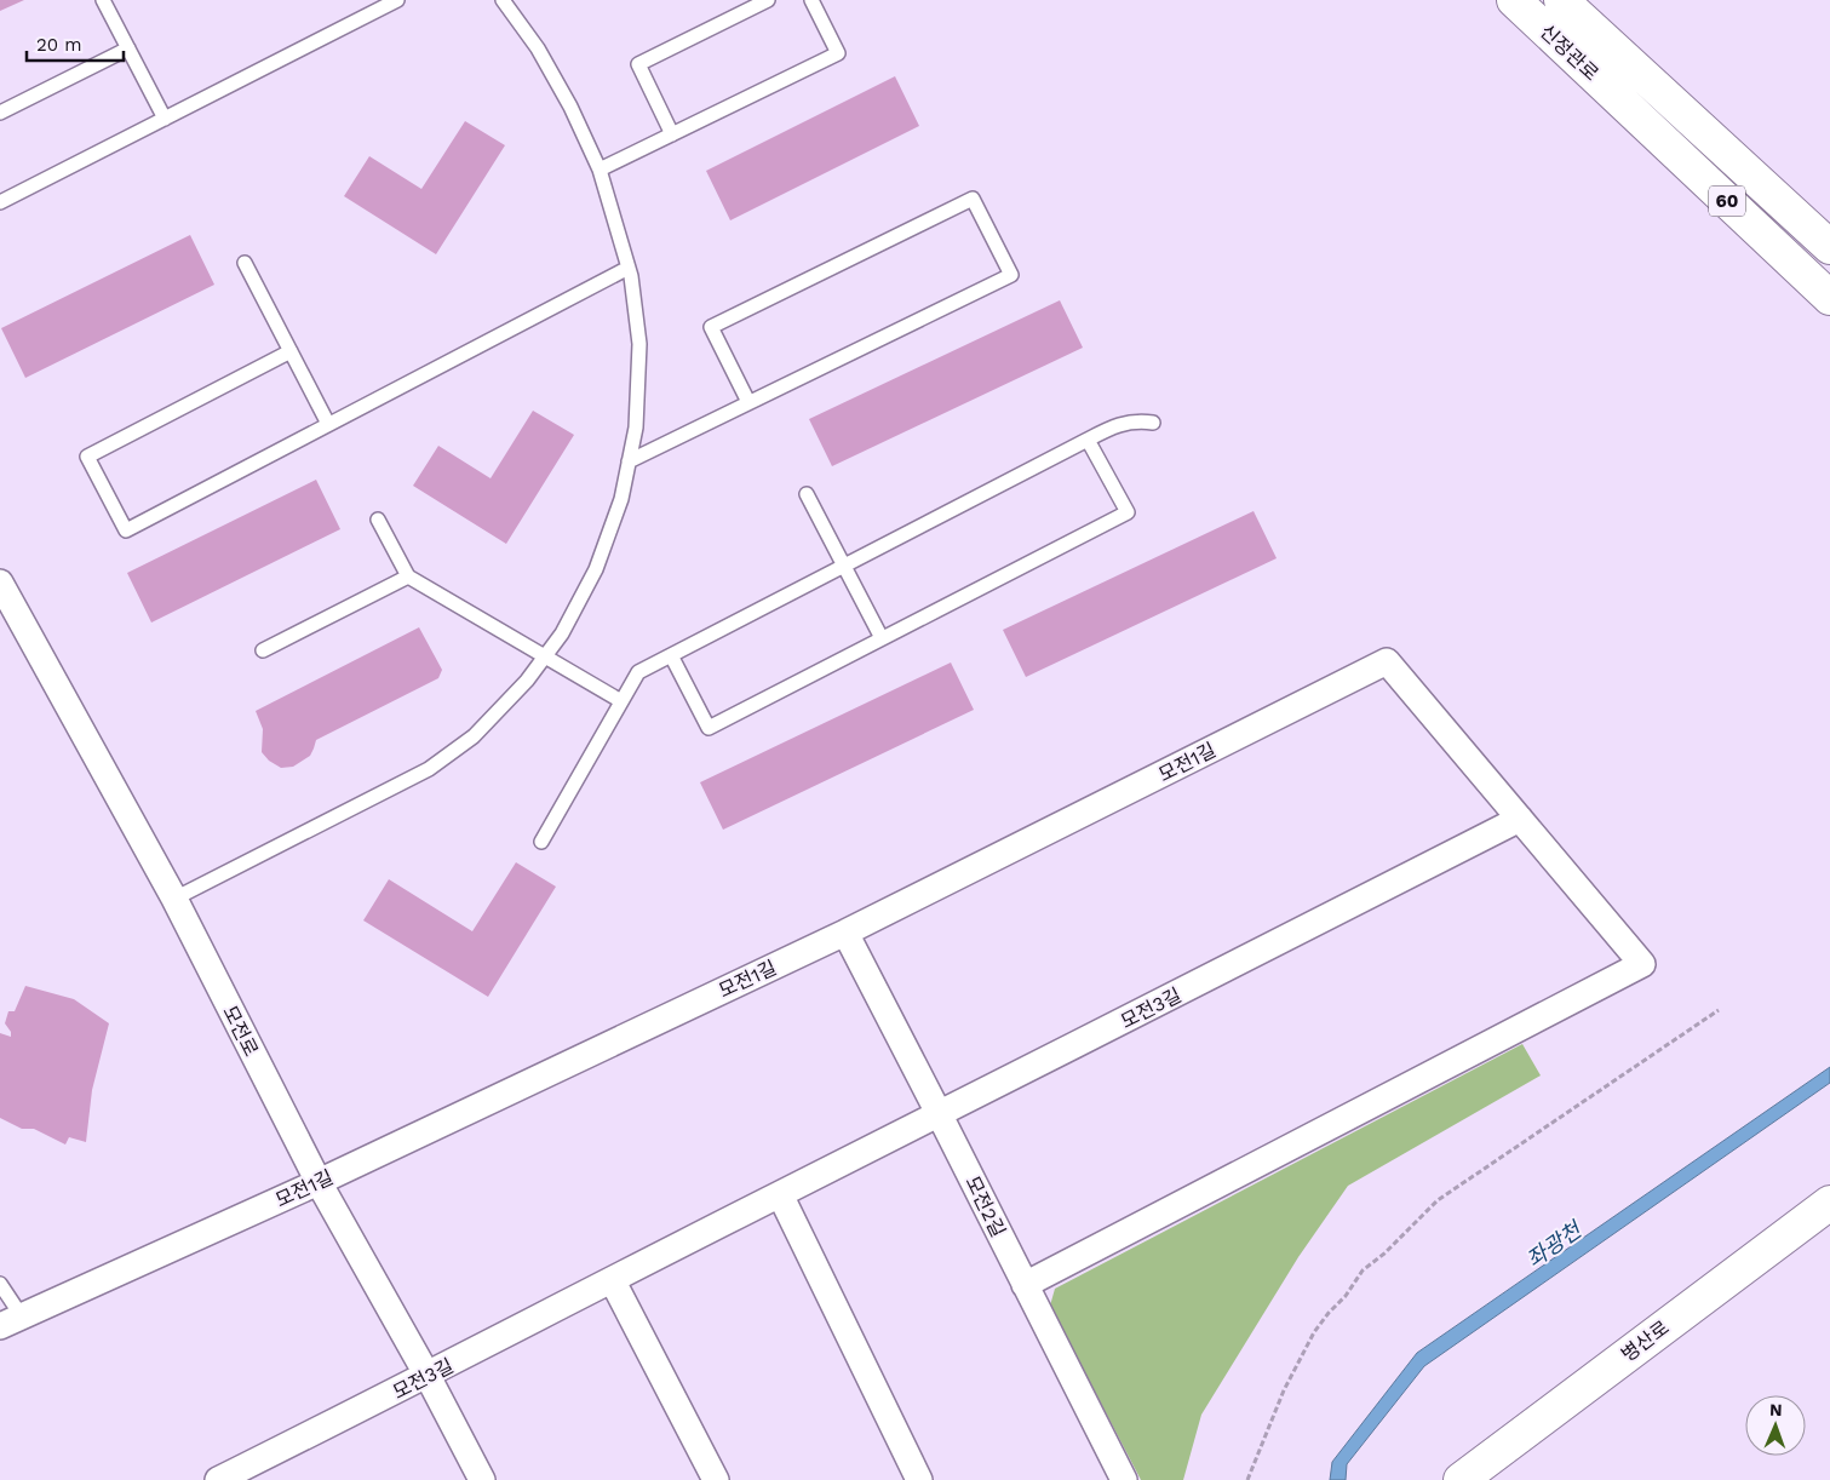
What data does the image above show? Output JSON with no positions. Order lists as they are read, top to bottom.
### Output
{
  "streets": {
    "main road": ["신정관로", "60", "병산로"],
    "street": [
      "모전1길",
      "모전3길",
      "모전로",
      "모전2길"
    ]
  },
  "crossings": [
    ["모전1길", "모전3길"],
    ["모전1길", "모전로"],
    ["모전1길", "모전2길"],
    ["모전3길", "모전로"],
    ["모전3길", "모전2길"]
  ],
  "water": ["좌광천"],
  "scale_bar": "20 m",
  "north": "top"
}
